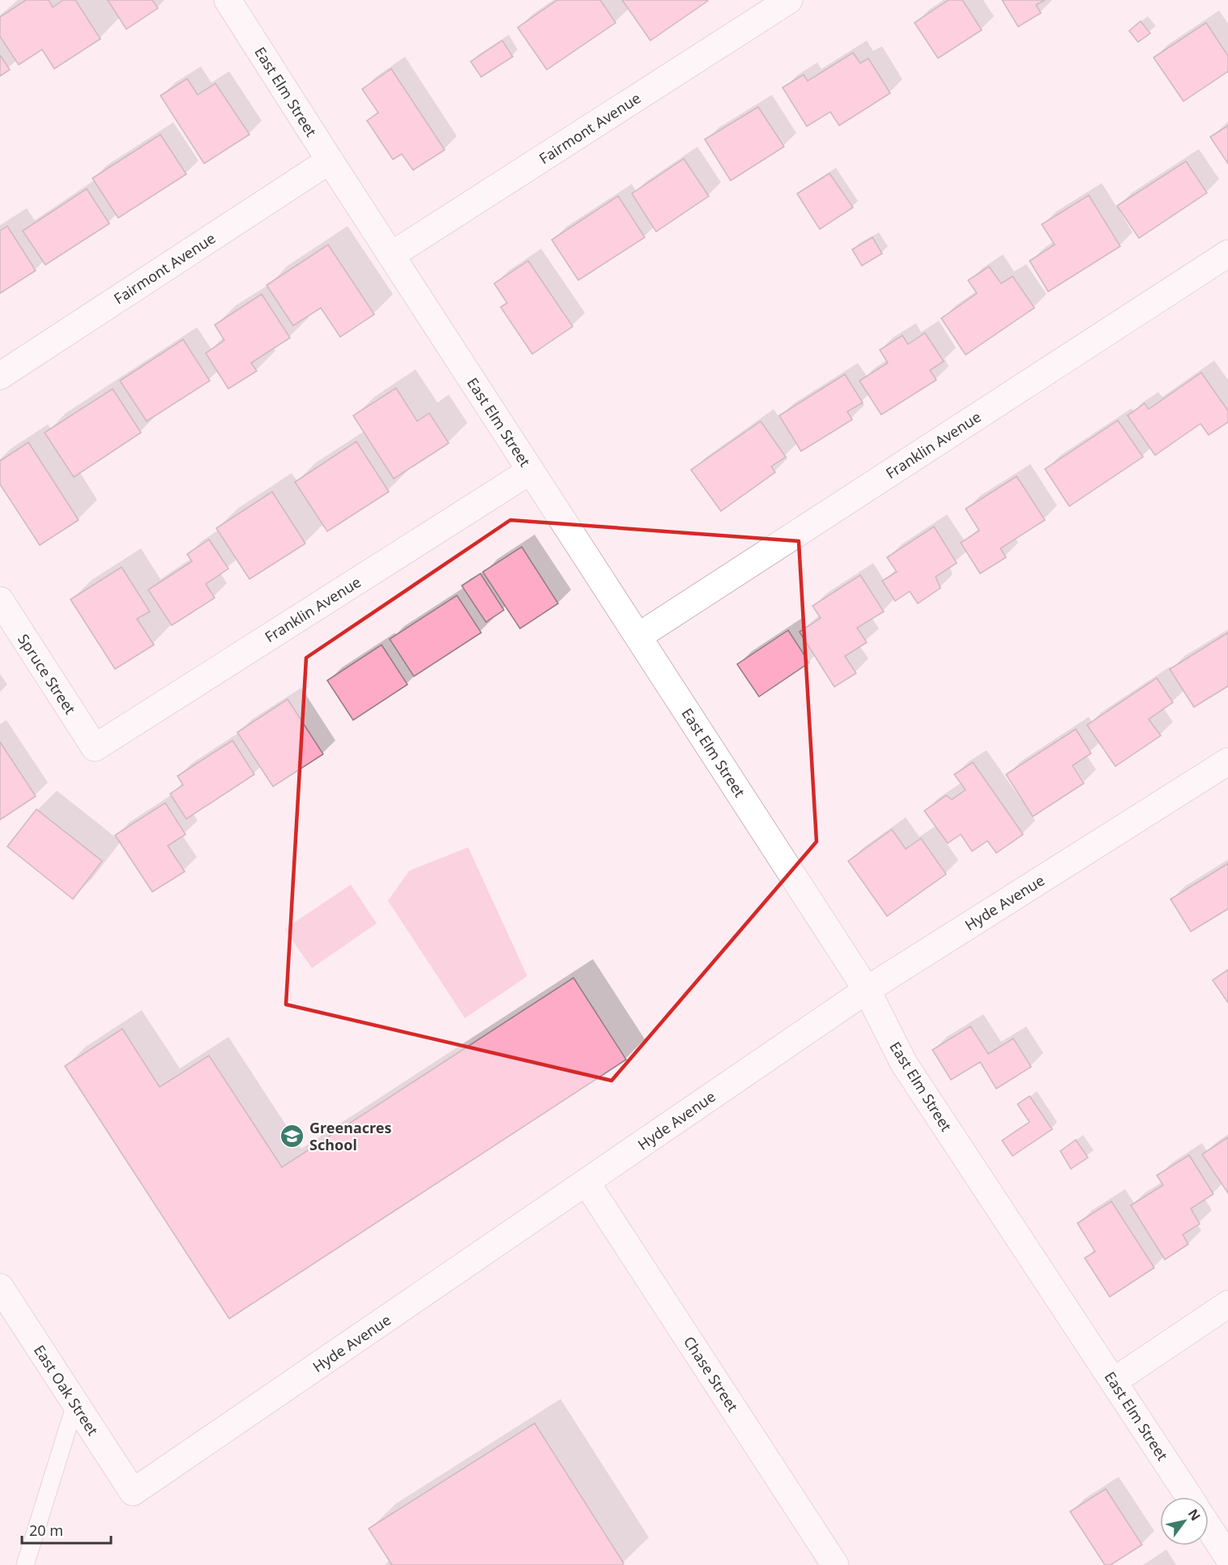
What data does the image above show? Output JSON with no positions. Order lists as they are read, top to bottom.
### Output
{
  "streets": {
    "street": [
      "East Elm Street",
      "Fairmont Avenue",
      "Franklin Avenue",
      "Spruce Street",
      "Hyde Avenue",
      "Chase Street",
      "East Oak Street"
    ]
  },
  "crossings": [
    ["East Elm Street", "Fairmont Avenue"],
    ["East Elm Street", "Franklin Avenue"],
    ["East Elm Street", "Hyde Avenue"],
    ["Franklin Avenue", "Spruce Street"],
    ["Hyde Avenue", "Chase Street"],
    ["Hyde Avenue", "East Oak Street"]
  ],
  "places": {
    "school or university": ["Greenacres School"]
  },
  "scale_bar": "20 m",
  "north": "top right"
}
